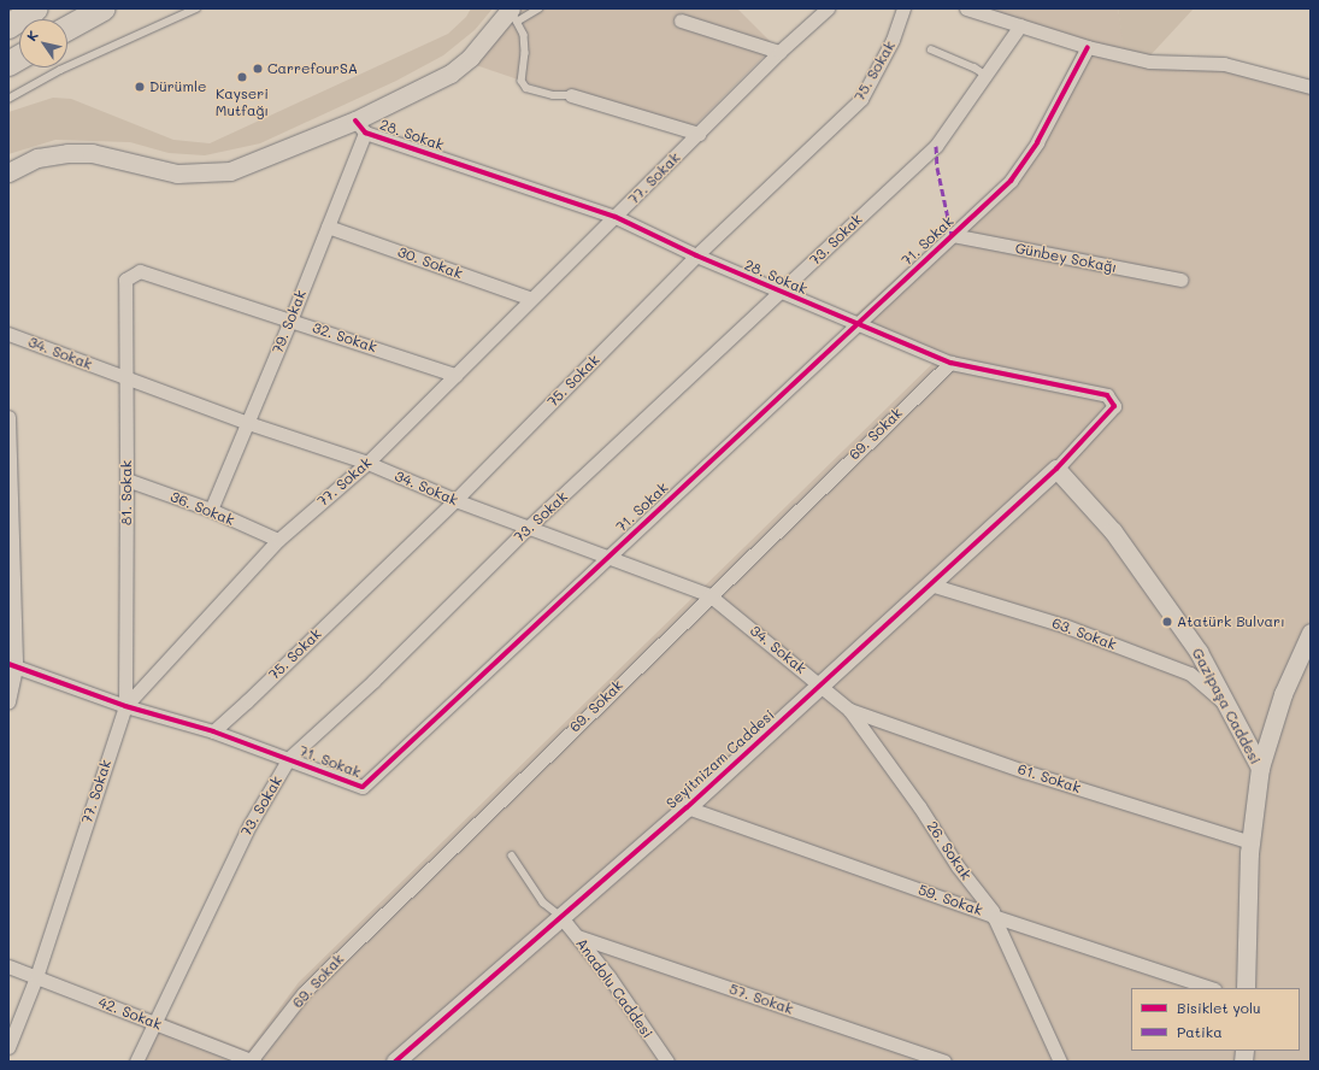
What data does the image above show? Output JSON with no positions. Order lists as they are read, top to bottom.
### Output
{
  "streets": {
    "street": [
      "75. Sokak",
      "28. Sokak",
      "77. Sokak",
      "73. Sokak",
      "71. Sokak",
      "Günbey Sokağı",
      "30. Sokak",
      "79. Sokak",
      "32. Sokak",
      "34. Sokak",
      "69. Sokak",
      "81. Sokak",
      "36. Sokak",
      "63. Sokak",
      "Gazipaşa Caddesi",
      "Seyitnizam Caddesi",
      "61. Sokak",
      "26. Sokak",
      "59. Sokak",
      "Anadolu Caddesi",
      "57. Sokak",
      "42. Sokak"
    ]
  },
  "crossings": [
    ["75. Sokak", "28. Sokak"],
    ["75. Sokak", "71. Sokak"],
    ["75. Sokak", "34. Sokak"],
    ["28. Sokak", "77. Sokak"],
    ["28. Sokak", "73. Sokak"],
    ["28. Sokak", "71. Sokak"],
    ["28. Sokak", "79. Sokak"],
    ["28. Sokak", "69. Sokak"],
    ["28. Sokak", "Gazipaşa Caddesi"],
    ["28. Sokak", "Seyitnizam Caddesi"],
    ["77. Sokak", "71. Sokak"],
    ["77. Sokak", "30. Sokak"],
    ["77. Sokak", "32. Sokak"],
    ["77. Sokak", "34. Sokak"],
    ["77. Sokak", "81. Sokak"],
    ["77. Sokak", "36. Sokak"],
    ["77. Sokak", "42. Sokak"],
    ["73. Sokak", "71. Sokak"],
    ["73. Sokak", "34. Sokak"],
    ["73. Sokak", "42. Sokak"],
    ["71. Sokak", "Günbey Sokağı"],
    ["71. Sokak", "34. Sokak"],
    ["71. Sokak", "81. Sokak"],
    ["30. Sokak", "79. Sokak"],
    ["79. Sokak", "32. Sokak"],
    ["79. Sokak", "34. Sokak"],
    ["79. Sokak", "36. Sokak"],
    ["32. Sokak", "81. Sokak"],
    ["34. Sokak", "69. Sokak"],
    ["34. Sokak", "81. Sokak"],
    ["34. Sokak", "Seyitnizam Caddesi"],
    ["34. Sokak", "26. Sokak"],
    ["69. Sokak", "42. Sokak"],
    ["81. Sokak", "36. Sokak"],
    ["63. Sokak", "Gazipaşa Caddesi"],
    ["63. Sokak", "Seyitnizam Caddesi"],
    ["Gazipaşa Caddesi", "Seyitnizam Caddesi"],
    ["Gazipaşa Caddesi", "61. Sokak"],
    ["Seyitnizam Caddesi", "26. Sokak"],
    ["Seyitnizam Caddesi", "59. Sokak"],
    ["Seyitnizam Caddesi", "Anadolu Caddesi"],
    ["61. Sokak", "26. Sokak"],
    ["26. Sokak", "59. Sokak"],
    ["Anadolu Caddesi", "57. Sokak"]
  ],
  "places": [
    "CarrefourSA",
    "Kayseri Mutfağı",
    "Dürümle",
    "Atatürk Bulvarı"
  ],
  "legend": ["Bisiklet yolu", "Patika"],
  "north": "top left"
}
